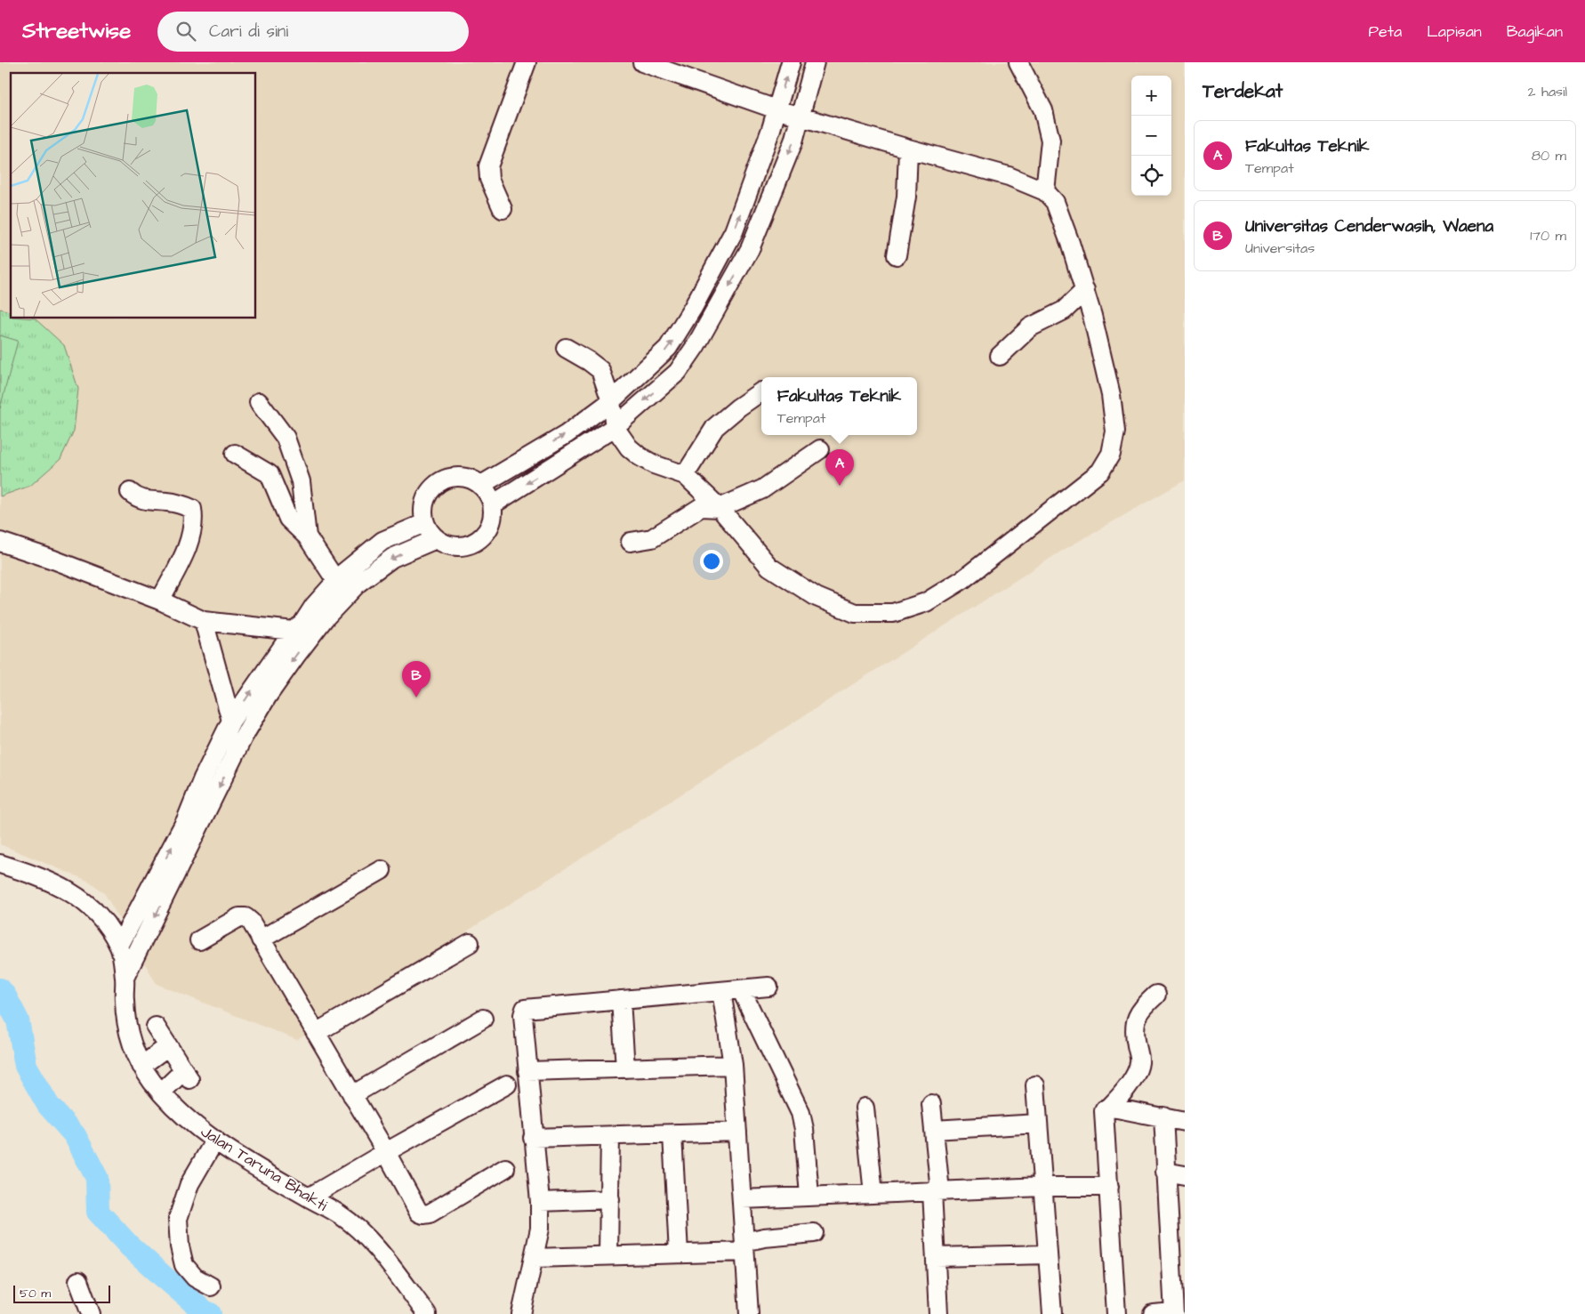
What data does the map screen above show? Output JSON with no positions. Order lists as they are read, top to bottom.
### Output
{
  "streets": {
    "street": ["Jalan Taruna Bhakti"]
  },
  "scale_bar": "50 m",
  "page": {
    "header": "Streetwise",
    "search": "Cari di sini",
    "nav": ["Peta", "Lapisan", "Bagikan"],
    "heading": ["Terdekat", "2 hasil"],
    "map_buttons": ["+", "−"],
    "list": [
      {
        "mark": "A",
        "name": "Fakultas Teknik",
        "note": "Tempat",
        "value": "80 m"
      },
      {
        "mark": "B",
        "name": "Universitas Cenderwasih, Waena",
        "note": "Universitas",
        "value": "170 m"
      }
    ],
    "popup": ["Fakultas Teknik", "Tempat"],
    "pins": ["A", "B"],
    "scale": "50 m"
  }
}
